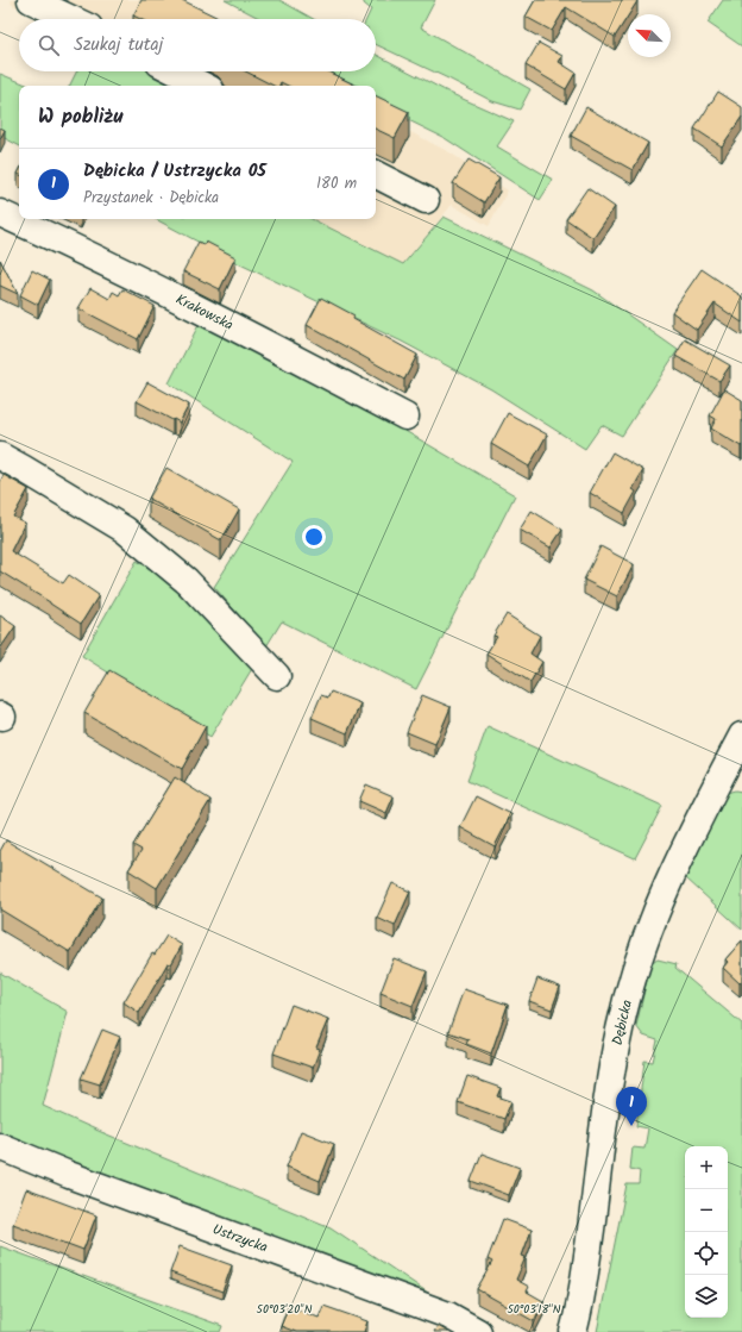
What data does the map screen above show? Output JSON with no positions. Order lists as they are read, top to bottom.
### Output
{
  "streets": {
    "street": ["Krakowska", "Dębicka", "Ustrzycka"]
  },
  "north": "top left",
  "page": {
    "search": "Szukaj tutaj",
    "heading": "W pobliżu",
    "list": [
      {
        "mark": "1",
        "name": "Dębicka / Ustrzycka 05",
        "note": "Przystanek · Dębicka",
        "value": "180 m"
      }
    ],
    "pins": "1",
    "map_buttons": ["+", "−"]
  },
  "coordinates": ["50°03'20\"N", "50°03'18\"N"]
}
